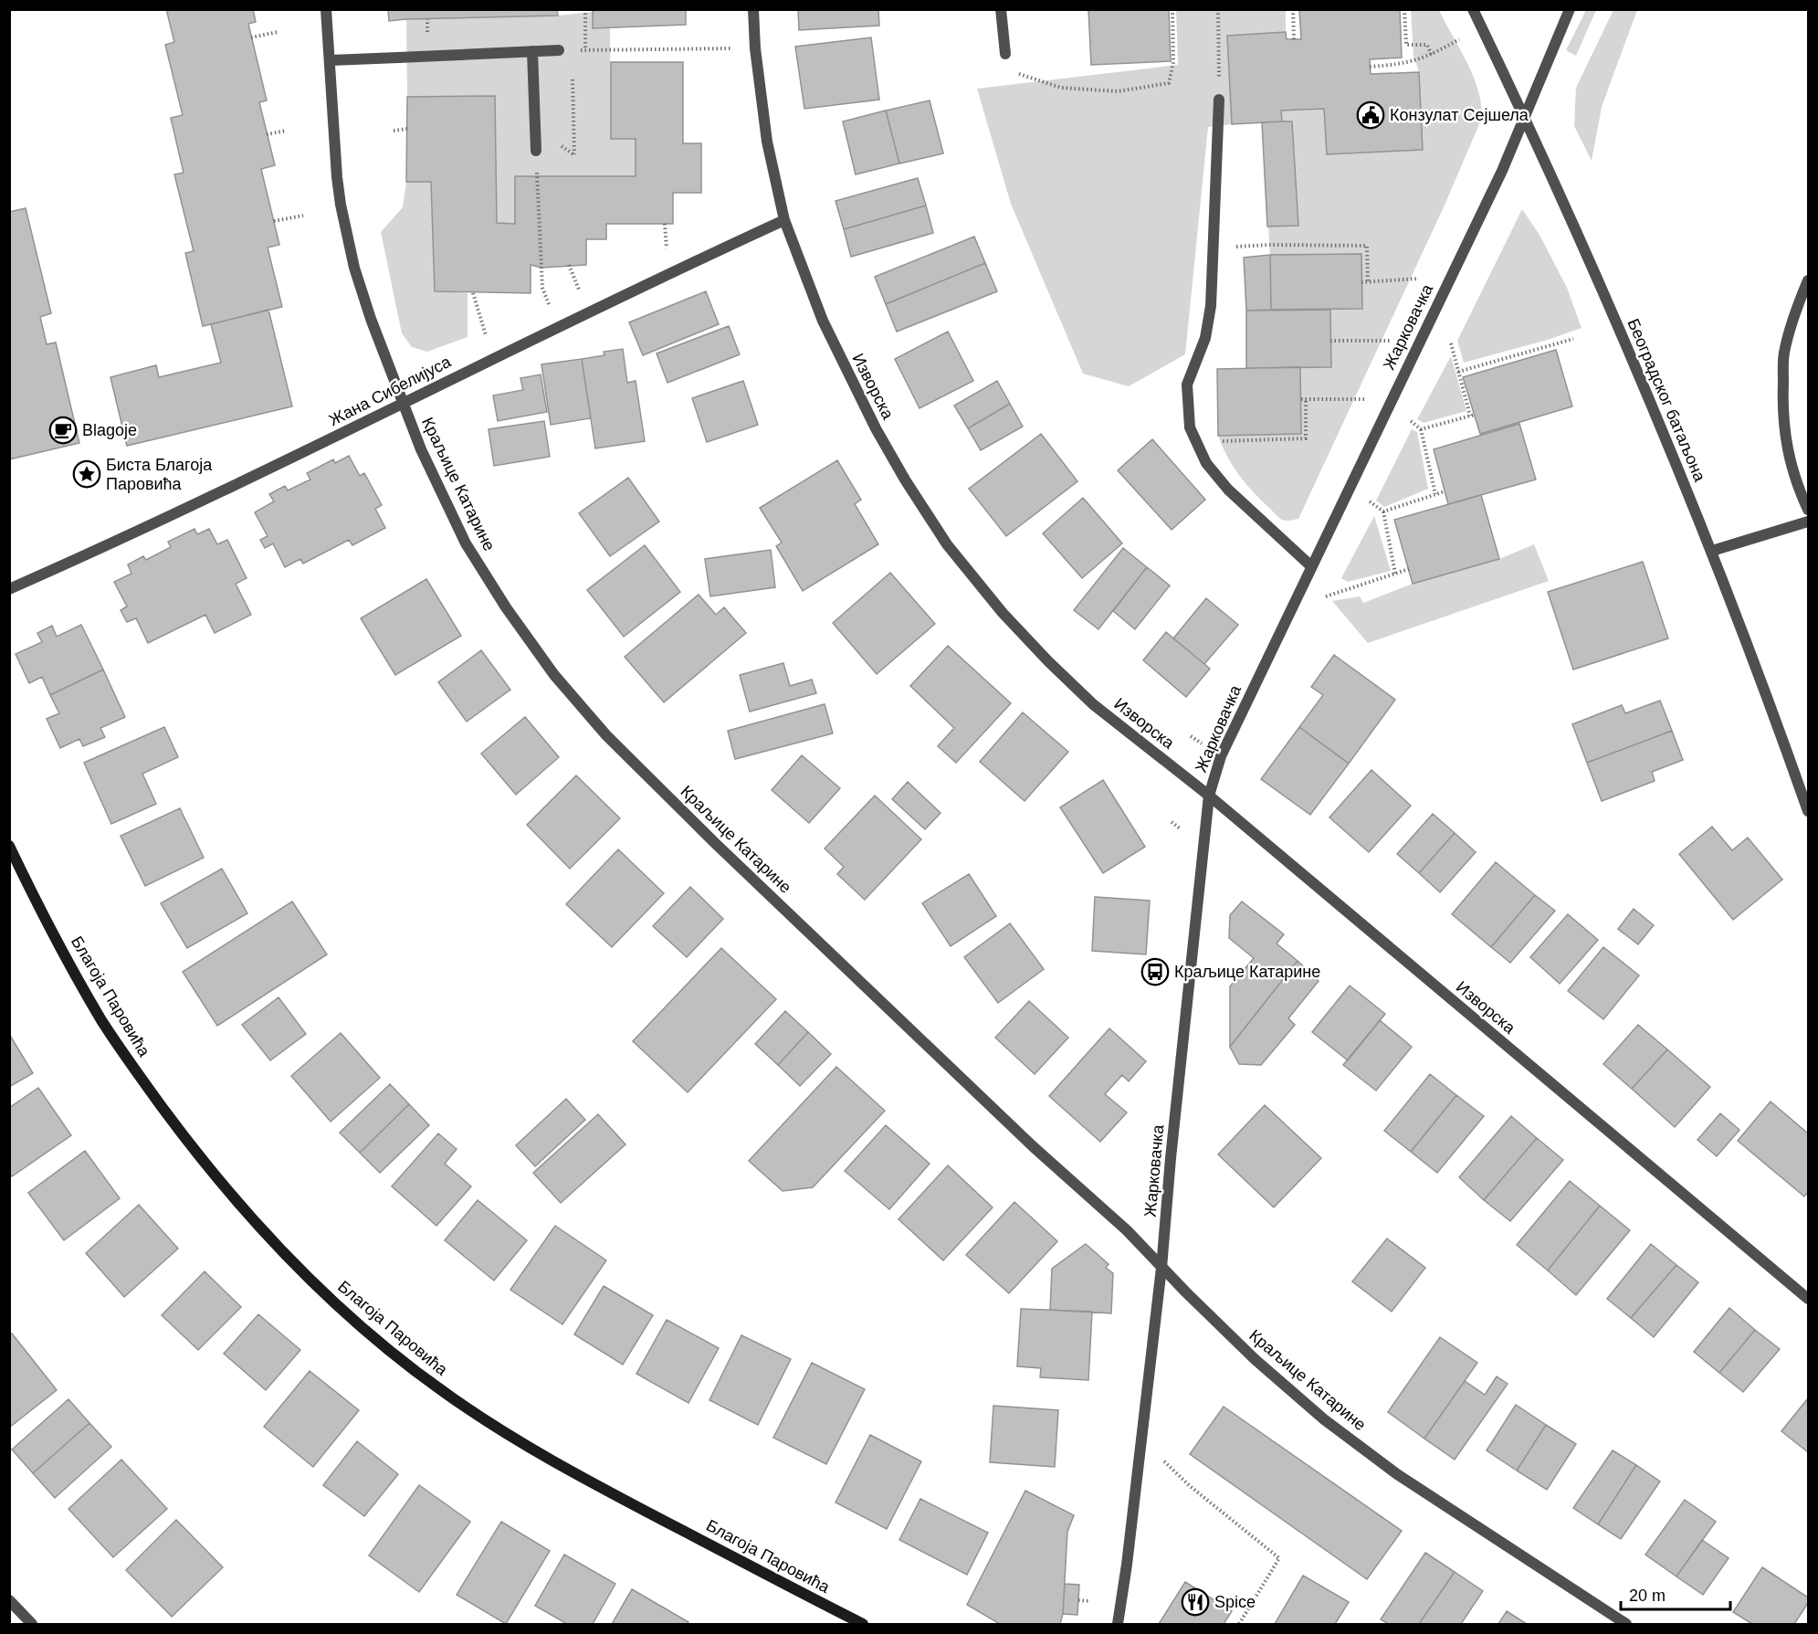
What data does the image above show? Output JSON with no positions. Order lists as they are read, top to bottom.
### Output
{
  "streets": {
    "main road": ["Благоја Паровића"],
    "street": [
      "Жарковачка",
      "Изворска",
      "Жана Сибелијуса",
      "Београдског батаљона",
      "Краљице Катарине"
    ]
  },
  "crossings": [
    ["Жарковачка", "Изворска"],
    ["Жарковачка", "Београдског батаљона"],
    ["Жарковачка", "Краљице Катарине"],
    ["Изворска", "Жана Сибелијуса"],
    ["Жана Сибелијуса", "Краљице Катарине"]
  ],
  "places": {
    "public building": ["Конзулат Сејшела"],
    "cafe": ["Blagoje"],
    "place": ["Биста Благоја Паровића"],
    "bus stop": ["Краљице Катарине"],
    "restaurant": ["Spice"]
  },
  "scale_bar": "20 m"
}
